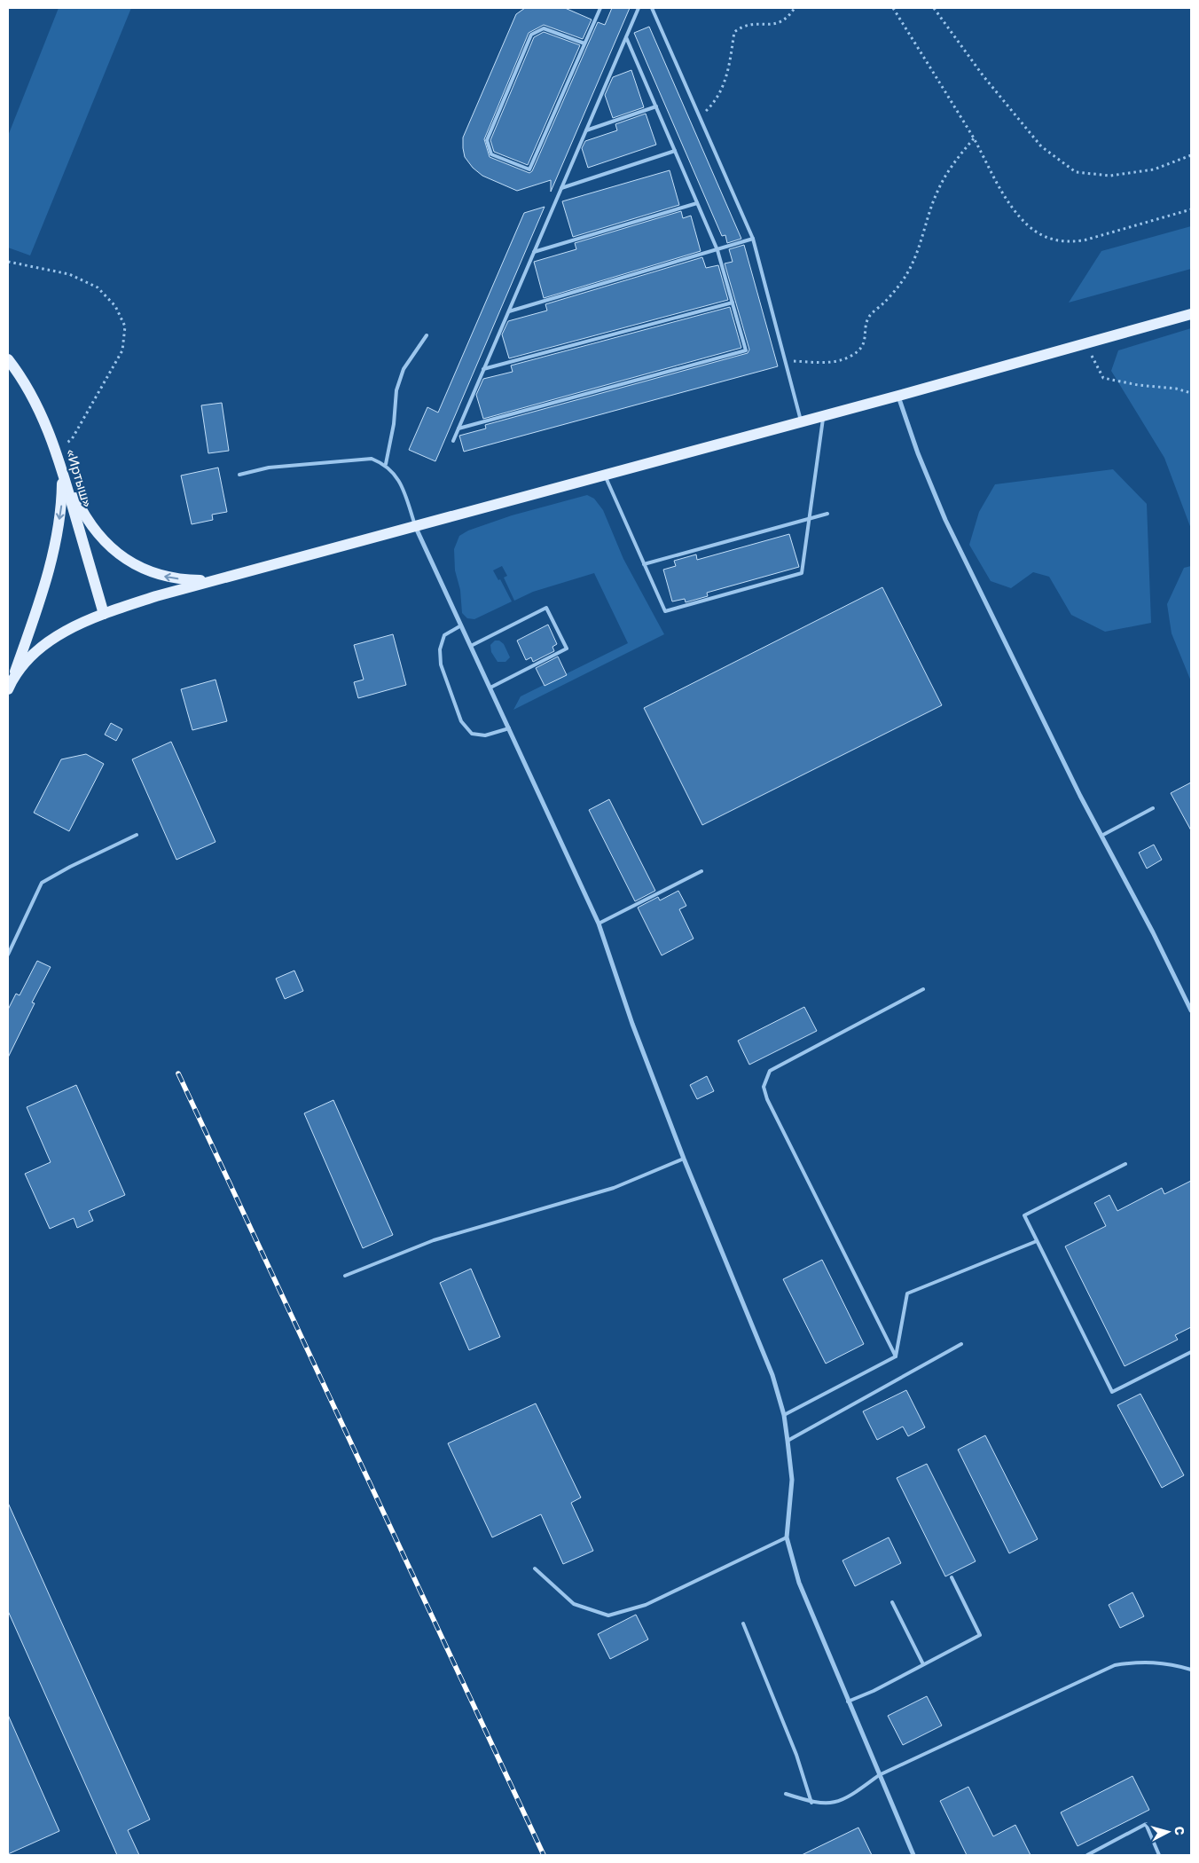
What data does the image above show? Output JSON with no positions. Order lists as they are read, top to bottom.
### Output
{
  "streets": {
    "main road": ["«Иртыш»"]
  },
  "north": "right"
}
